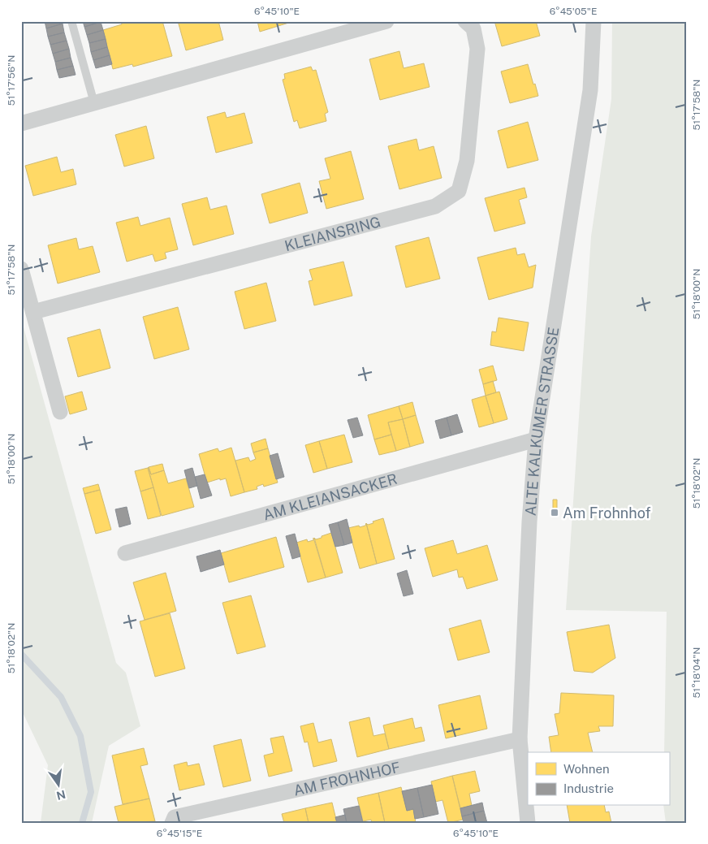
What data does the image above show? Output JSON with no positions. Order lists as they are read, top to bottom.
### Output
{
  "streets": {
    "street": [
      "KLEIANSRING",
      "ALTE KALKUMER STRASSE",
      "AM KLEIANSACKER",
      "AM FROHNHOF"
    ]
  },
  "crossings": [
    ["ALTE KALKUMER STRASSE", "AM KLEIANSACKER"],
    ["ALTE KALKUMER STRASSE", "AM FROHNHOF"]
  ],
  "places": {
    "transit": ["Am Frohnhof"]
  },
  "legend": ["Wohnen", "Industrie"],
  "north": "bottom",
  "coordinates": [
    "6°45'10\"E",
    "6°45'05\"E",
    "51°17'56\"N",
    "51°17'58\"N",
    "51°18'00\"N",
    "51°18'02\"N",
    "51°18'04\"N",
    "6°45'15\"E"
  ]
}
